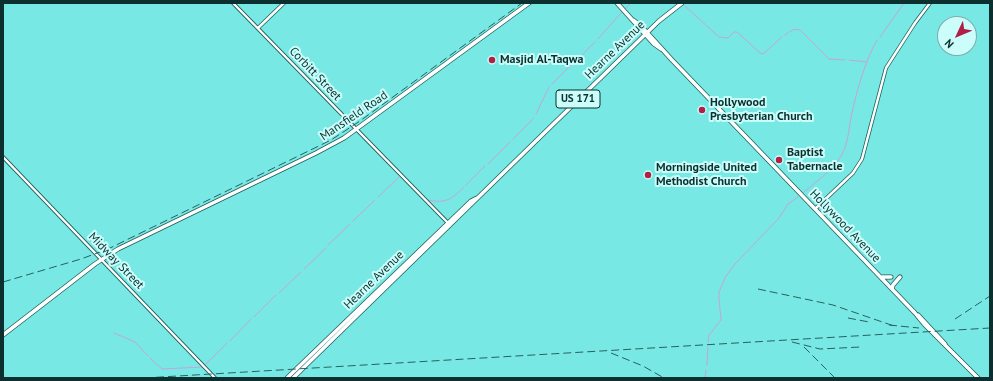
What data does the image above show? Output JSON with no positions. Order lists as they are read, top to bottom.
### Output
{
  "streets": {
    "main road": [
      "Hearne Avenue",
      "US 171",
      "Mansfield Road",
      "Hollywood Avenue"
    ],
    "street": ["Corbitt Street", "Midway Street"]
  },
  "crossings": [
    ["Hearne Avenue", "Corbitt Street"],
    ["Hearne Avenue", "Hollywood Avenue"],
    ["Corbitt Street", "Mansfield Road"],
    ["Mansfield Road", "Midway Street"]
  ],
  "places": [
    "Masjid Al-Taqwa",
    "Hollywood Presbyterian Church",
    "Baptist Tabernacle",
    "Morningside United Methodist Church"
  ],
  "north": "bottom left"
}
